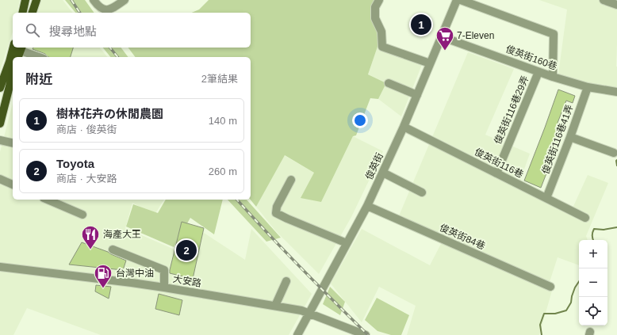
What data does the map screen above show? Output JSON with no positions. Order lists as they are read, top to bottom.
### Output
{
  "streets": {
    "street": [
      "俊英街160巷",
      "俊英街116巷29弄",
      "俊英街116巷41弄",
      "俊英街116巷",
      "俊英街",
      "俊英街84巷",
      "大安路"
    ]
  },
  "crossings": [
    ["俊英街160巷", "俊英街116巷29弄"],
    ["俊英街160巷", "俊英街116巷41弄"],
    ["俊英街160巷", "俊英街"],
    ["俊英街116巷29弄", "俊英街116巷"],
    ["俊英街116巷41弄", "俊英街116巷"],
    ["俊英街116巷", "俊英街"],
    ["俊英街", "俊英街84巷"],
    ["俊英街", "大安路"]
  ],
  "places": {
    "supermarket": ["7-Eleven"],
    "restaurant": ["海產大王"],
    "fuel station": ["台灣中油"]
  },
  "page": {
    "pins": ["1", "2"],
    "search": "搜尋地點",
    "heading": ["附近", "2筆結果"],
    "list": [
      {
        "mark": "1",
        "name": "樹林花卉の休閒農園",
        "note": "商店 · 俊英街",
        "value": "140 m"
      },
      {
        "mark": "2",
        "name": "Toyota",
        "note": "商店 · 大安路",
        "value": "260 m"
      }
    ],
    "map_buttons": ["+", "−"]
  }
}
